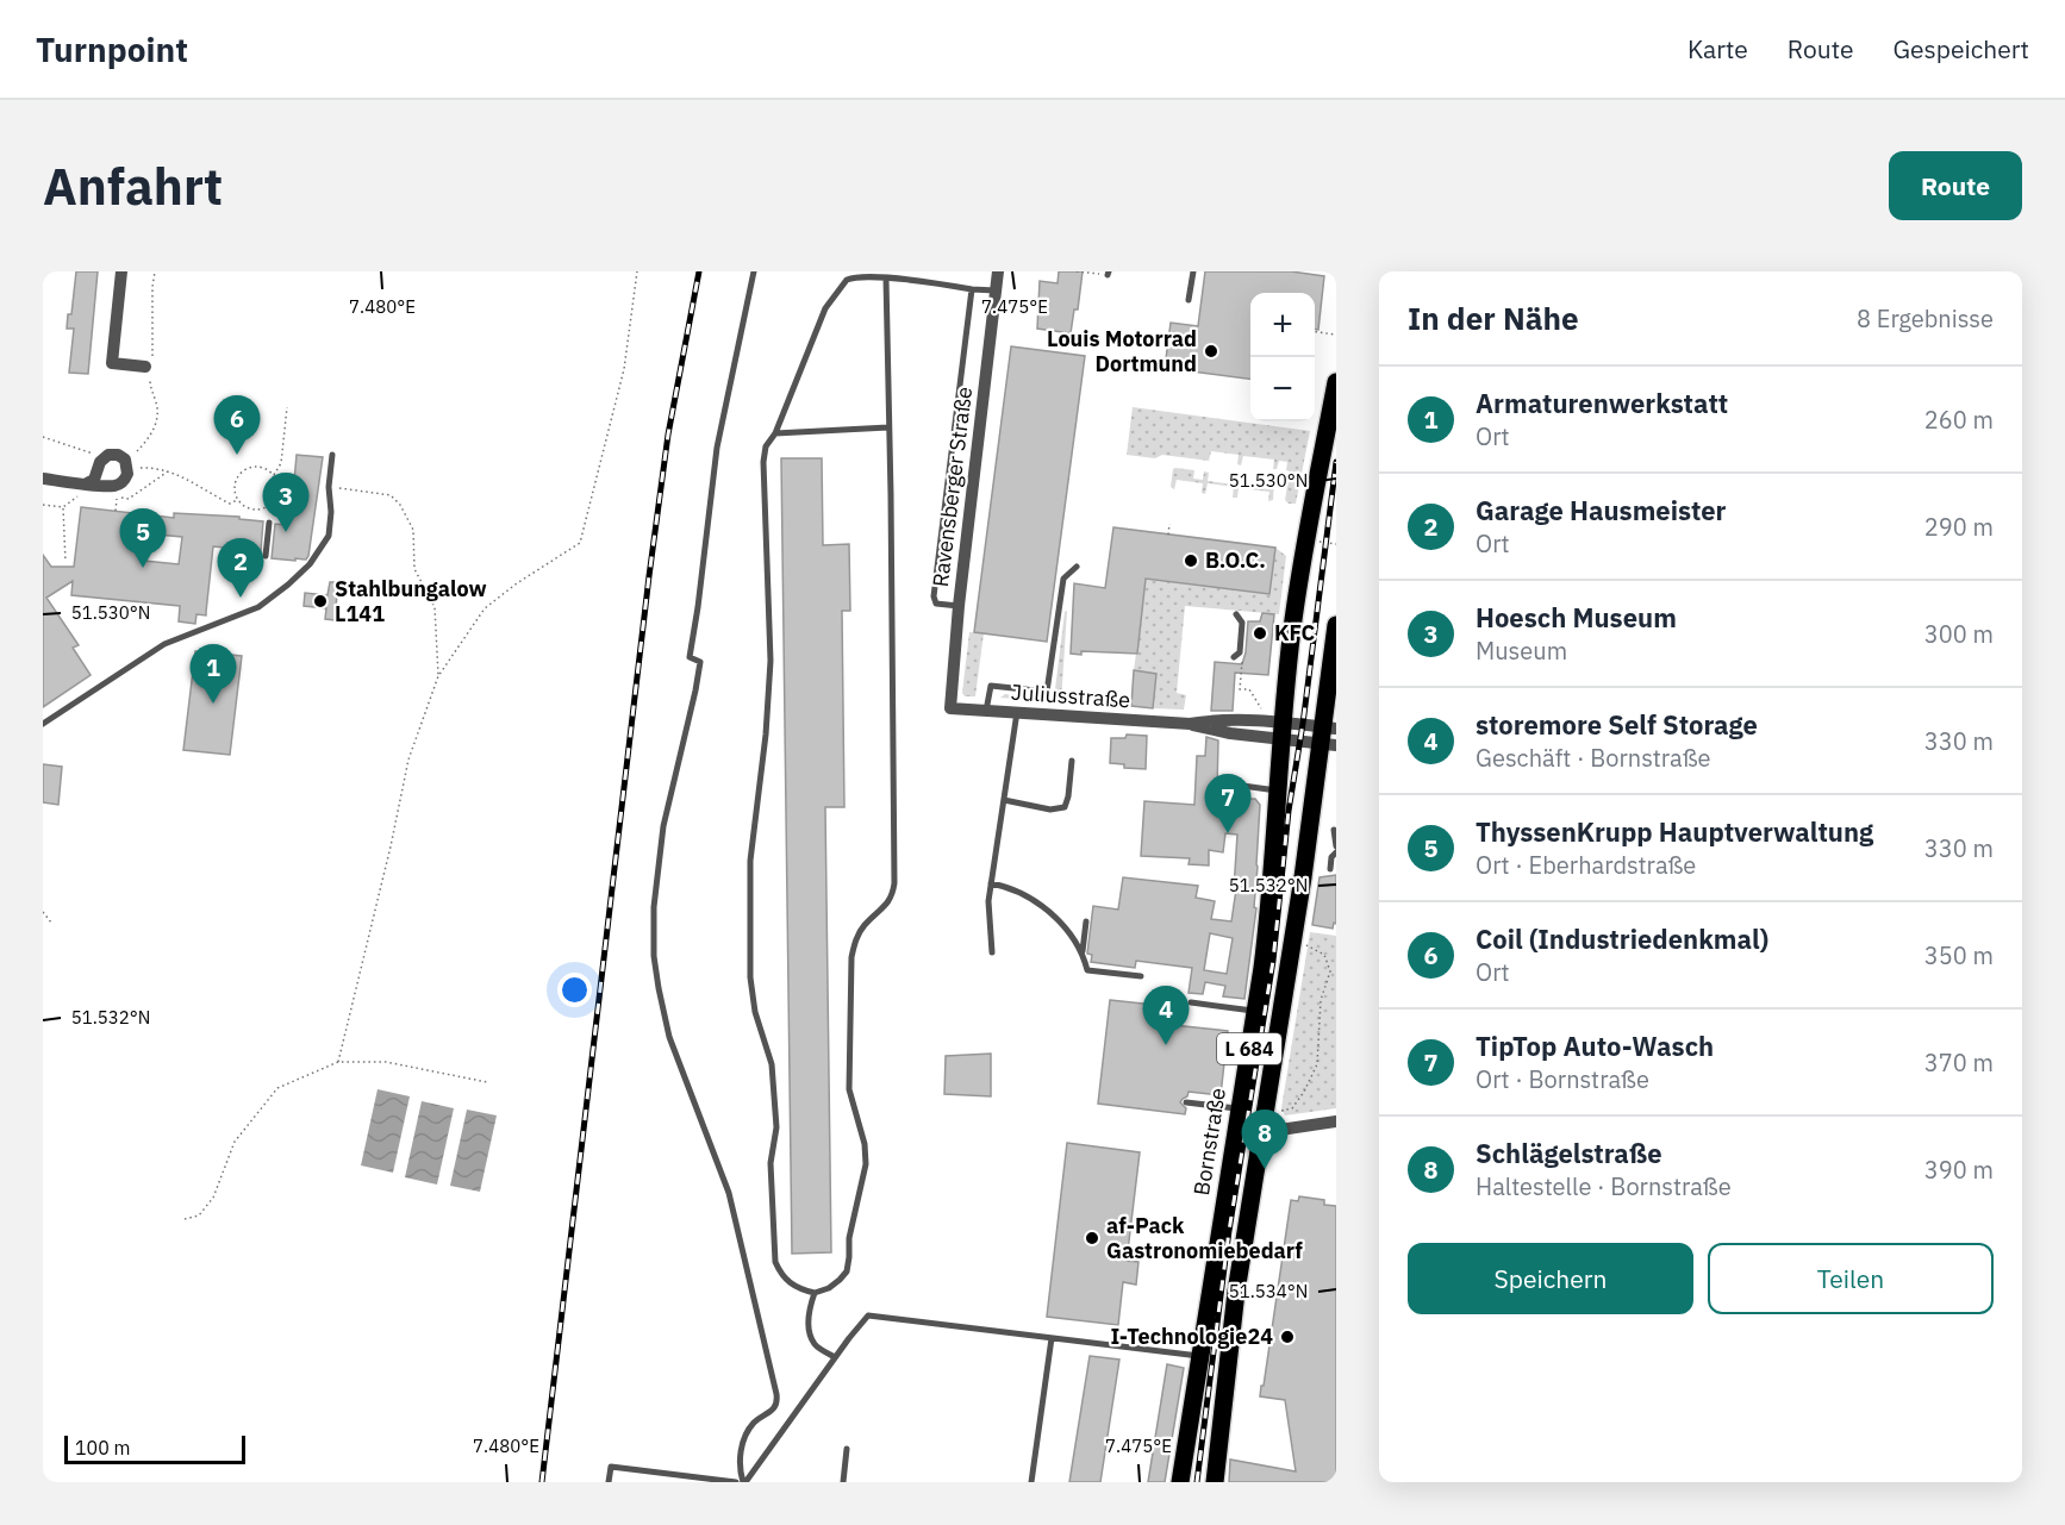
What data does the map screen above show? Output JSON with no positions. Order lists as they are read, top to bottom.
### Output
{
  "streets": {
    "main road": ["L 684", "Bornstraße"],
    "street": ["Ravensberger Straße", "Juliusstraße"]
  },
  "crossings": [
    ["Ravensberger Straße", "Juliusstraße"],
    ["Juliusstraße", "L 684"],
    ["Juliusstraße", "Bornstraße"]
  ],
  "places": [
    "Louis Motorrad Dortmund",
    "B.O.C.",
    "Stahlbungalow L141",
    "KFC",
    "af-Pack Gastronomiebedarf",
    "I-Technologie24"
  ],
  "scale_bar": "100 m",
  "page": {
    "header": "Turnpoint",
    "nav": ["Karte", "Route", "Gespeichert"],
    "buttons": [
      "Route",
      ["Speichern", "Teilen"]
    ],
    "title": "Anfahrt",
    "heading": ["In der Nähe", "8 Ergebnisse"],
    "map_buttons": ["+", "−"],
    "list": [
      {
        "mark": "1",
        "name": "Armaturenwerkstatt",
        "note": "Ort",
        "value": "260 m"
      },
      {
        "mark": "2",
        "name": "Garage Hausmeister",
        "note": "Ort",
        "value": "290 m"
      },
      {
        "mark": "3",
        "name": "Hoesch Museum",
        "note": "Museum",
        "value": "300 m"
      },
      {
        "mark": "4",
        "name": "storemore Self Storage",
        "note": "Geschäft · Bornstraße",
        "value": "330 m"
      },
      {
        "mark": "5",
        "name": "ThyssenKrupp Hauptverwaltung",
        "note": "Ort · Eberhardstraße",
        "value": "330 m"
      },
      {
        "mark": "6",
        "name": "Coil (Industriedenkmal)",
        "note": "Ort",
        "value": "350 m"
      },
      {
        "mark": "7",
        "name": "TipTop Auto-Wasch",
        "note": "Ort · Bornstraße",
        "value": "370 m"
      },
      {
        "mark": "8",
        "name": "Schlägelstraße",
        "note": "Haltestelle · Bornstraße",
        "value": "390 m"
      }
    ],
    "pins": [
      "6",
      "3",
      "5",
      "2",
      "1",
      "7",
      "4",
      "8"
    ],
    "scale": "100 m"
  },
  "coordinates": [
    "7.480°E",
    "7.475°E",
    "51.530°N",
    "51.532°N",
    "51.534°N"
  ]
}
